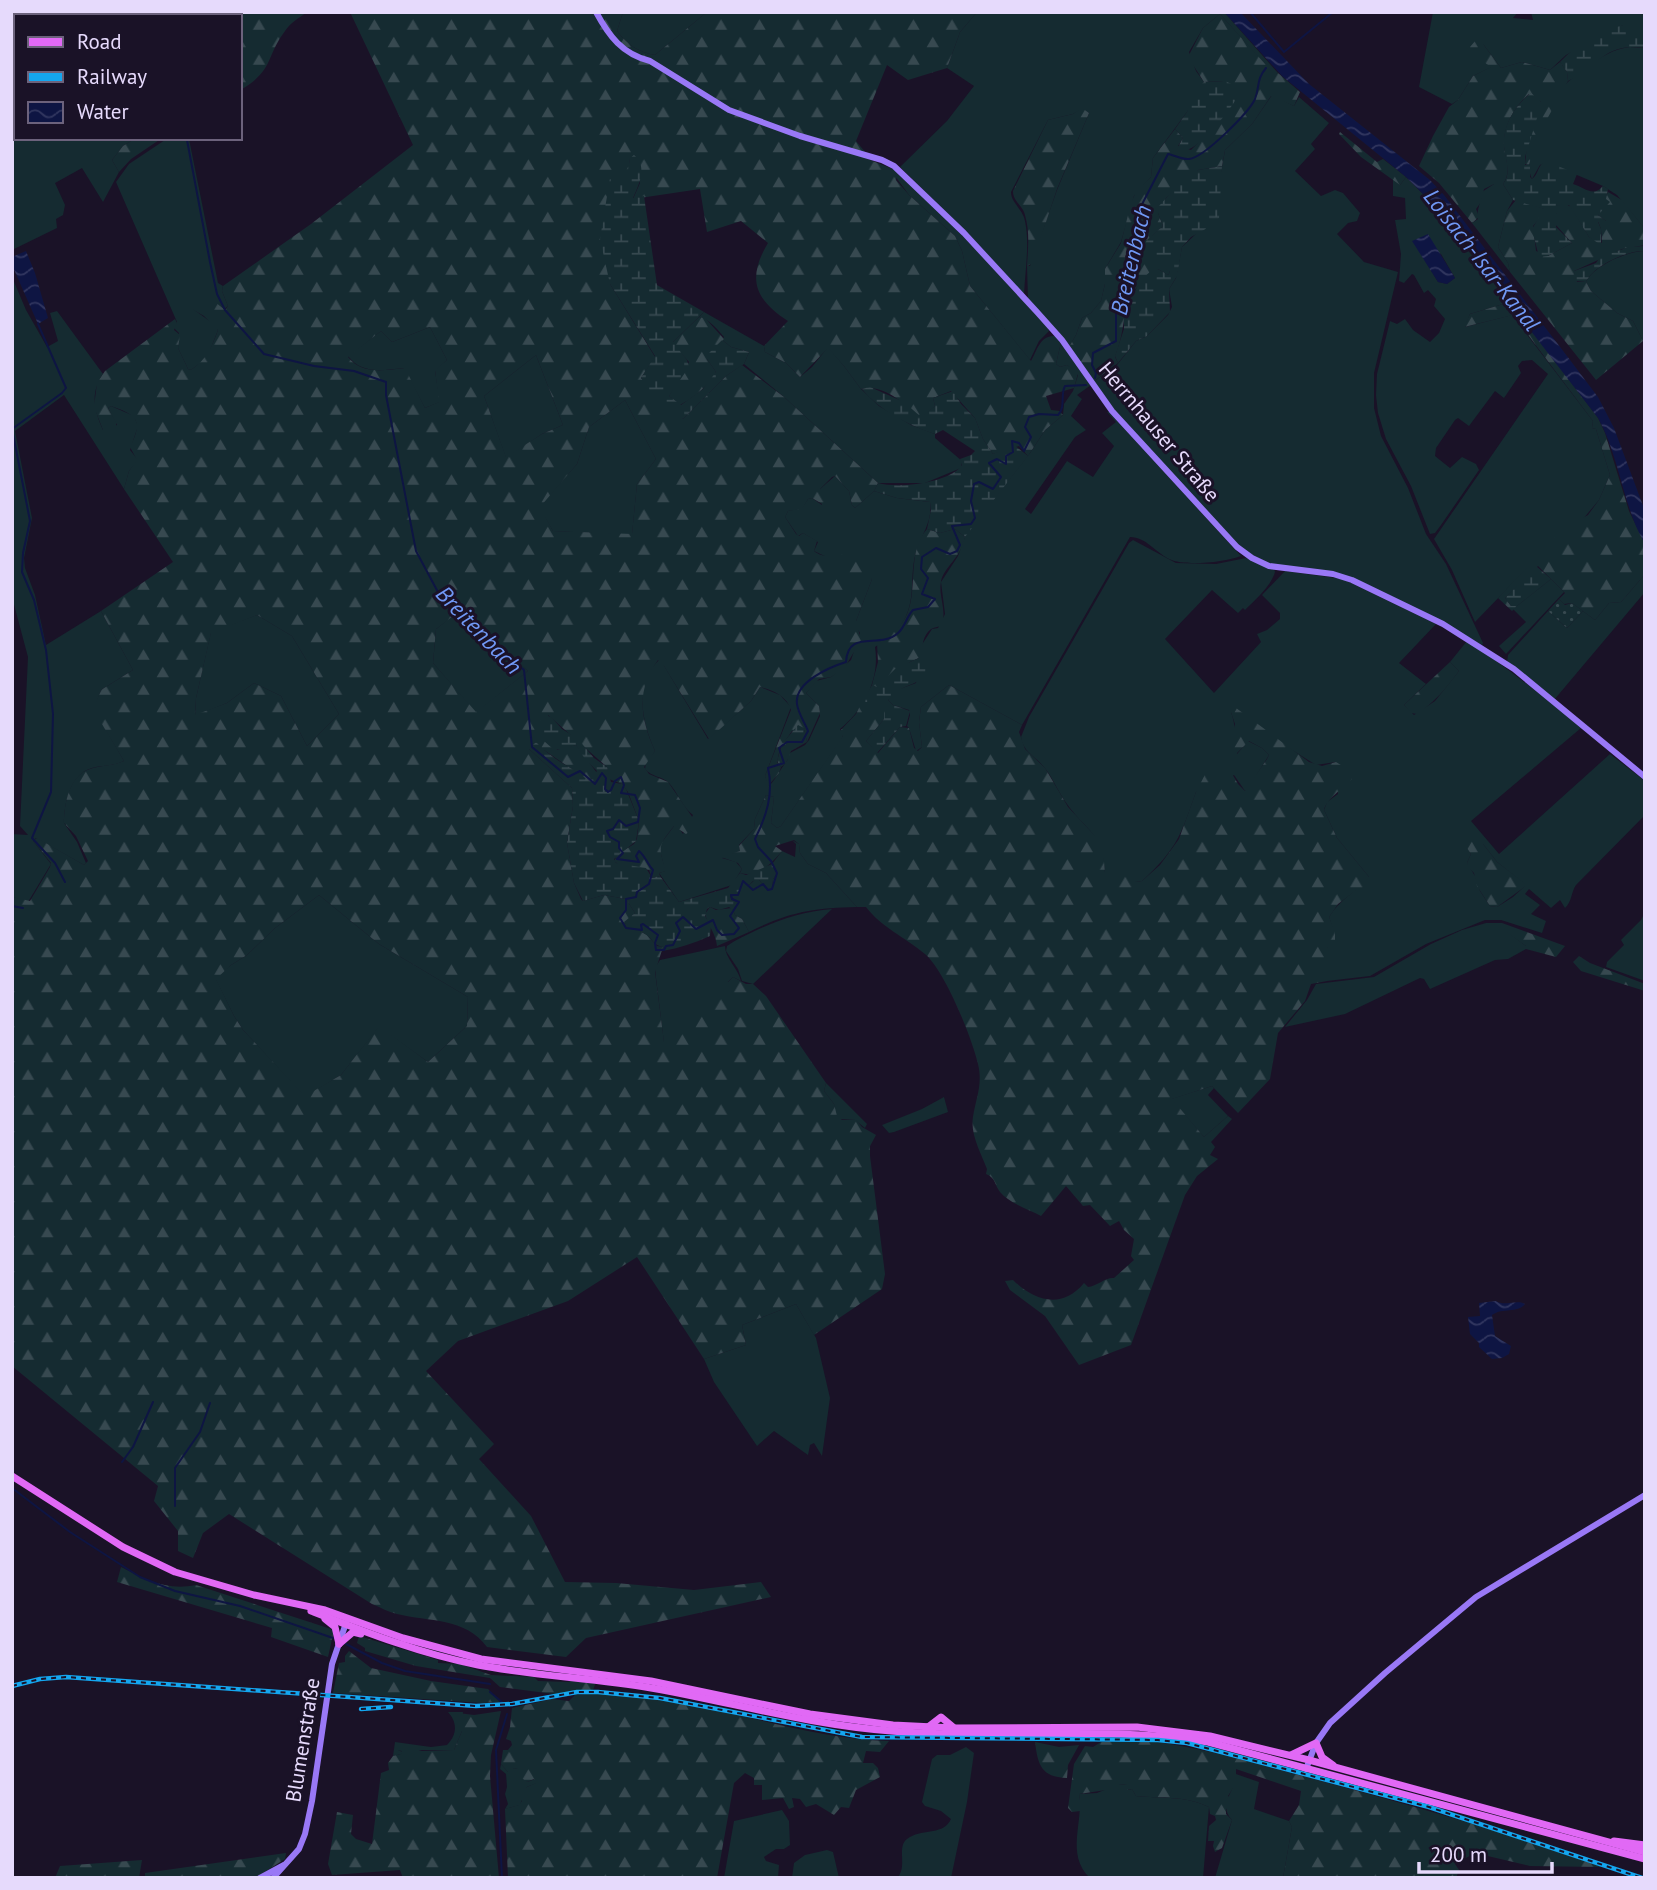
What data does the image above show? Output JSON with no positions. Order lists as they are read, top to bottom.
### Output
{
  "streets": {
    "street": ["Herrnhauser Straße", "Blumenstraße"]
  },
  "water": ["Breitenbach", "Loisach-Isar-Kanal"],
  "legend": ["Road", "Railway", "Water"],
  "scale_bar": "200 m"
}
